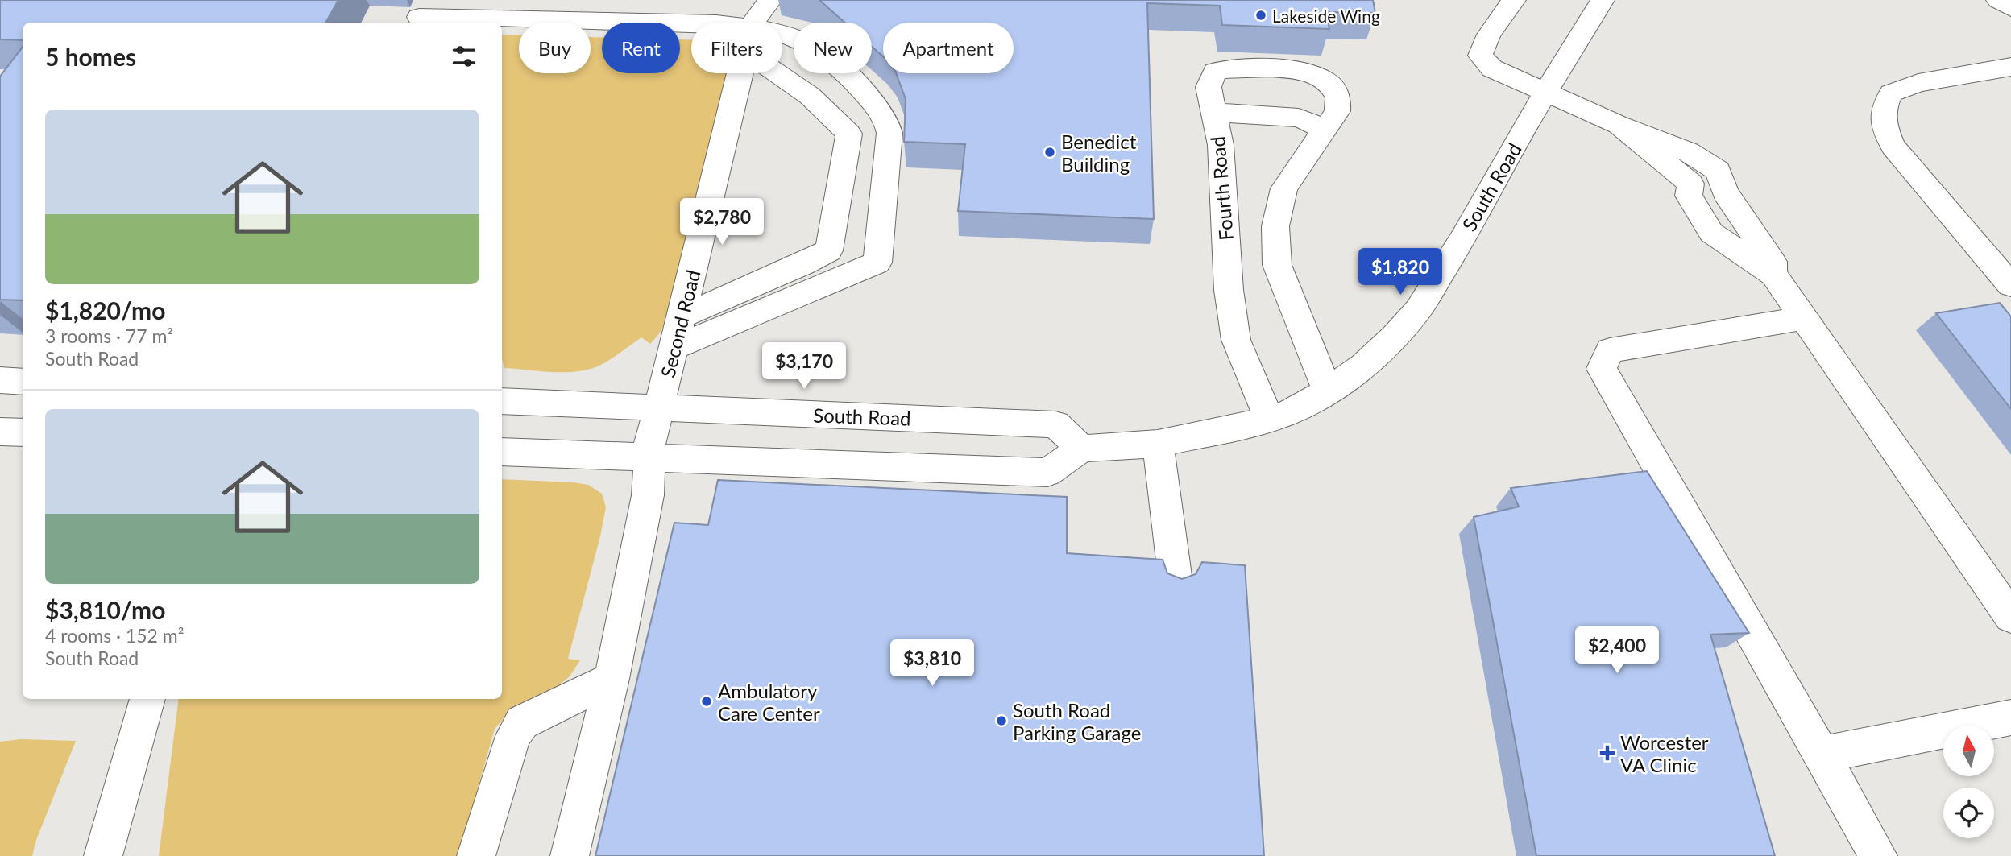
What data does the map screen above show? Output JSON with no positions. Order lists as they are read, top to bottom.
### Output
{
  "streets": {
    "street": ["South Road", "Fourth Road", "Second Road"]
  },
  "crossings": [
    ["South Road", "Fourth Road"],
    ["South Road", "Second Road"]
  ],
  "places": {
    "other": [
      "Lakeside Wing",
      "Benedict Building",
      "Ambulatory Care Center",
      "South Road Parking Garage"
    ],
    "health": ["Worcester VA Clinic"]
  },
  "north": "top",
  "page": {
    "chip": [
      "Buy",
      "Rent",
      "Filters",
      "New",
      "Apartment"
    ],
    "heading": "5 homes",
    "list": [
      {
        "name": "$1,820/mo",
        "note": "3 rooms · 77 m² · South Road"
      },
      {
        "name": "$3,810/mo",
        "note": "4 rooms · 152 m² · South Road"
      }
    ],
    "price": [
      "$2,780",
      "$1,820",
      "$3,170",
      "$2,400",
      "$3,810"
    ]
  }
}
